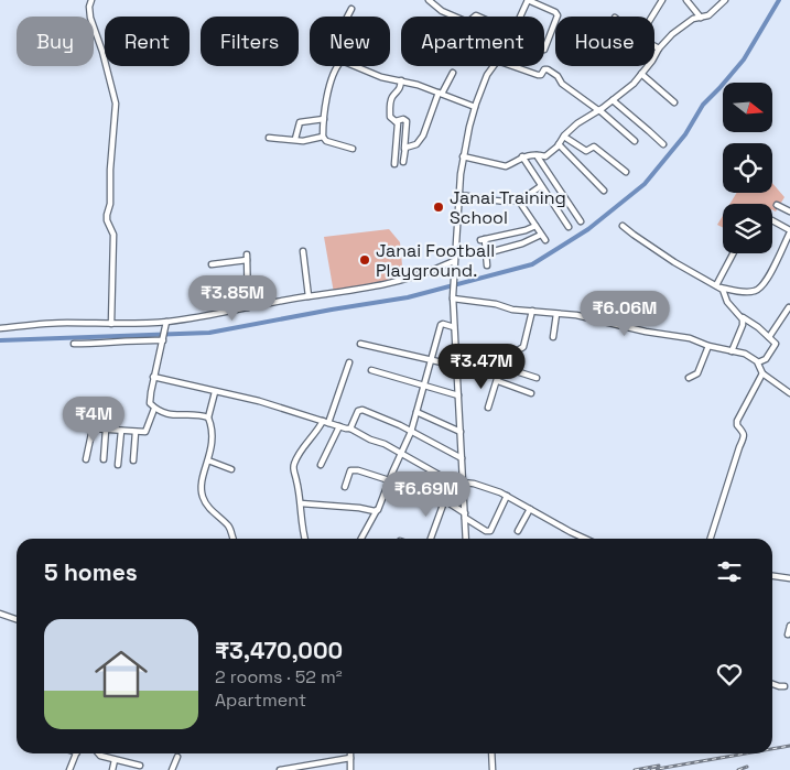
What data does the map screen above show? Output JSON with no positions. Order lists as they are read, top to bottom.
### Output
{
  "places": ["Janai Training School", "Janai Football Playground."],
  "north": "right",
  "page": {
    "chip": [
      "Buy",
      "Rent",
      "Filters",
      "New",
      "Apartment",
      "House"
    ],
    "price": [
      "₹3.85M",
      "₹6.06M",
      "₹3.47M",
      "₹4M",
      "₹6.69M"
    ],
    "heading": "5 homes",
    "list": [
      {
        "name": "₹3,470,000",
        "note": "2 rooms · 52 m² · Apartment"
      }
    ]
  }
}
